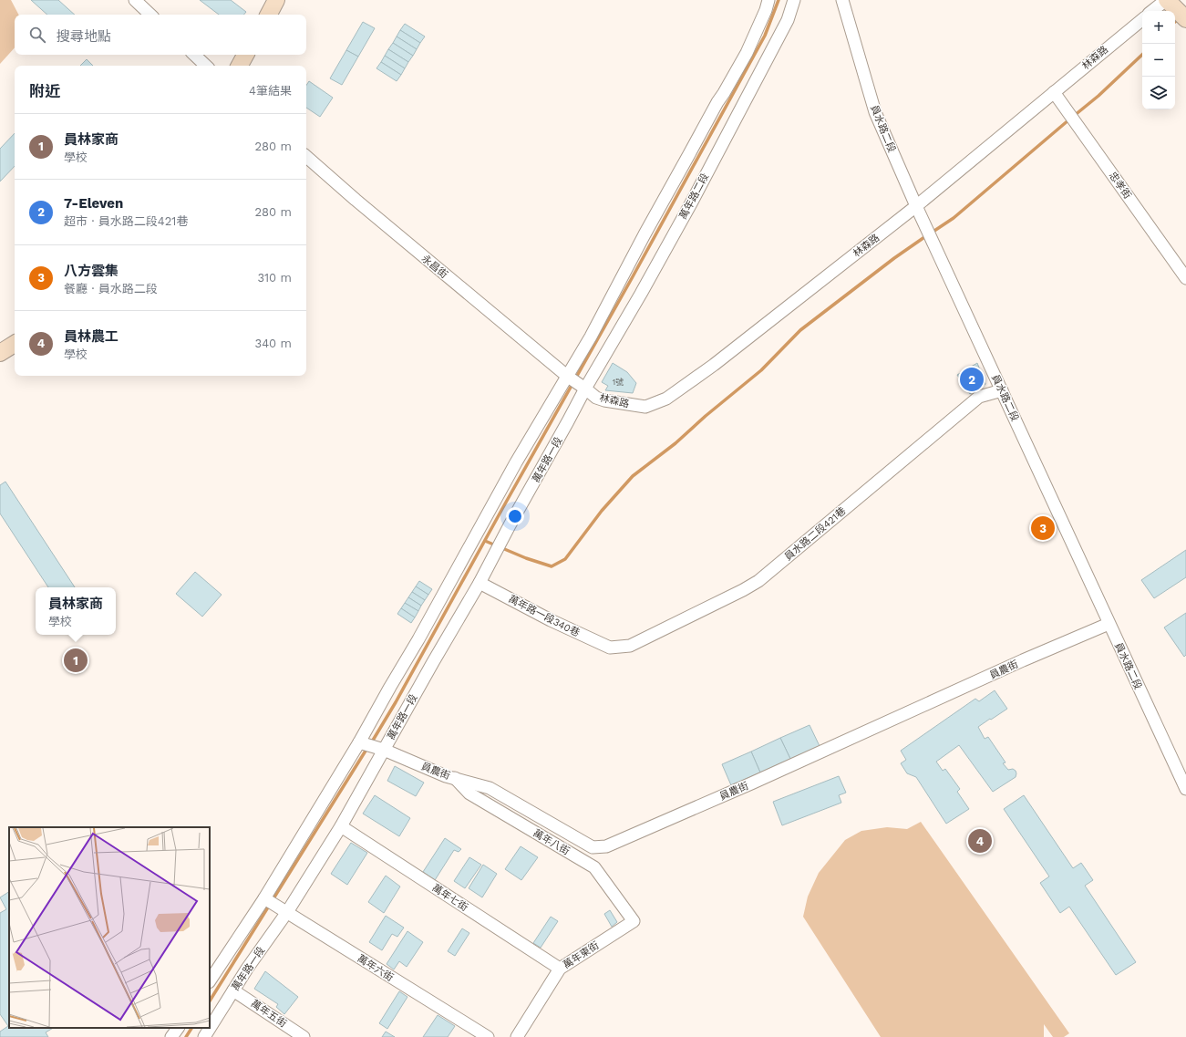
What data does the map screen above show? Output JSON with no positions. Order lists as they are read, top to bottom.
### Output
{
  "streets": {
    "street": [
      "林森路",
      "員水路二段",
      "忠孝街",
      "萬年路二段",
      "永昌街",
      "萬年路一段",
      "員水路二段421巷",
      "萬年路一段340巷",
      "員農街",
      "萬年八街",
      "萬年七街",
      "萬年東街",
      "萬年六街",
      "萬年五街"
    ]
  },
  "crossings": [
    ["林森路", "員水路二段"],
    ["林森路", "忠孝街"],
    ["林森路", "萬年路二段"],
    ["林森路", "永昌街"],
    ["林森路", "萬年路一段"],
    ["員水路二段", "員水路二段421巷"],
    ["員水路二段", "員農街"],
    ["萬年路二段", "萬年路一段"],
    ["萬年路一段", "萬年路一段340巷"],
    ["萬年路一段", "員農街"],
    ["萬年路一段", "萬年七街"],
    ["萬年路一段", "萬年六街"],
    ["萬年路一段", "萬年五街"],
    ["員水路二段421巷", "萬年路一段340巷"],
    ["員農街", "萬年八街"],
    ["萬年八街", "萬年東街"],
    ["萬年七街", "萬年東街"]
  ],
  "house_numbers": ["1號"],
  "page": {
    "map_buttons": ["+", "−"],
    "search": "搜尋地點",
    "heading": ["附近", "4筆結果"],
    "list": [
      {
        "mark": "1",
        "name": "員林家商",
        "note": "學校",
        "value": "280 m"
      },
      {
        "mark": "2",
        "name": "7-Eleven",
        "note": "超市 · 員水路二段421巷",
        "value": "280 m"
      },
      {
        "mark": "3",
        "name": "八方雲集",
        "note": "餐廳 · 員水路二段",
        "value": "310 m"
      },
      {
        "mark": "4",
        "name": "員林農工",
        "note": "學校",
        "value": "340 m"
      }
    ],
    "pins": [
      "2",
      "3",
      "1",
      "4"
    ],
    "popup": ["員林家商", "學校"]
  }
}
